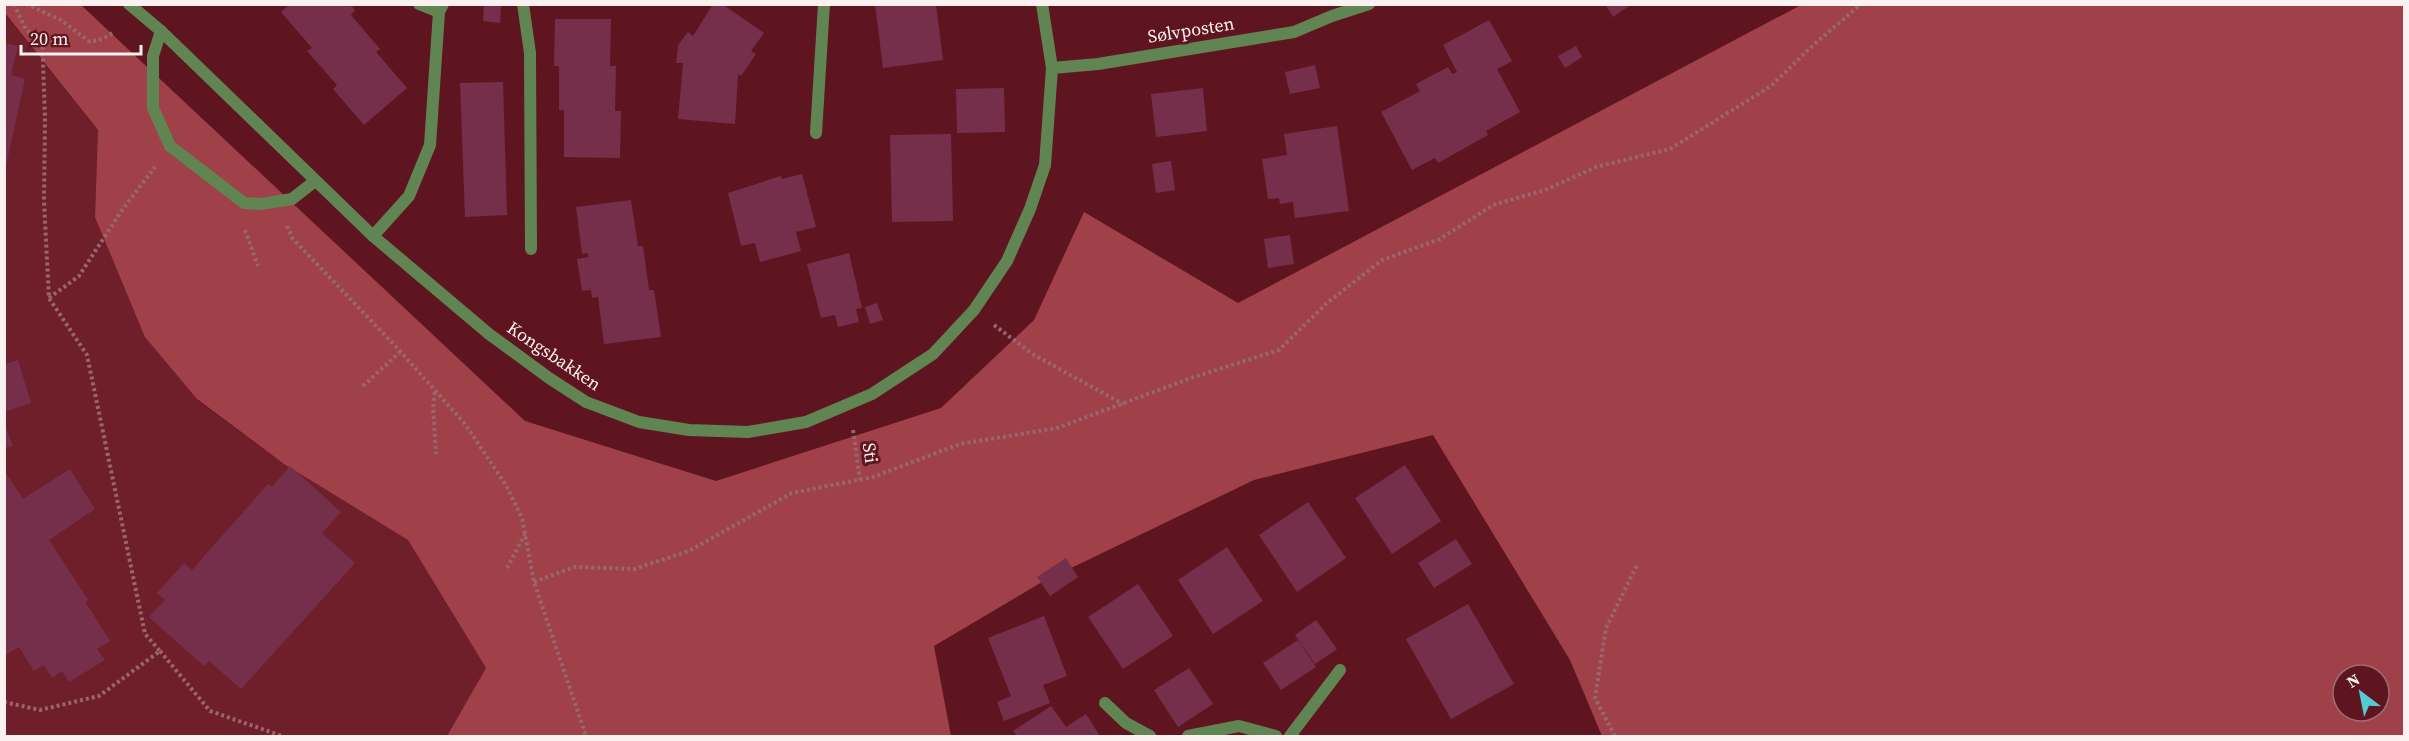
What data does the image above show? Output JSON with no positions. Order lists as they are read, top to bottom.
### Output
{
  "streets": {
    "street": ["Sølvposten", "Kongsbakken"],
    "path": ["Sti"]
  },
  "crossings": [
    ["Sølvposten", "Kongsbakken"]
  ],
  "scale_bar": "20 m",
  "north": "top left"
}
